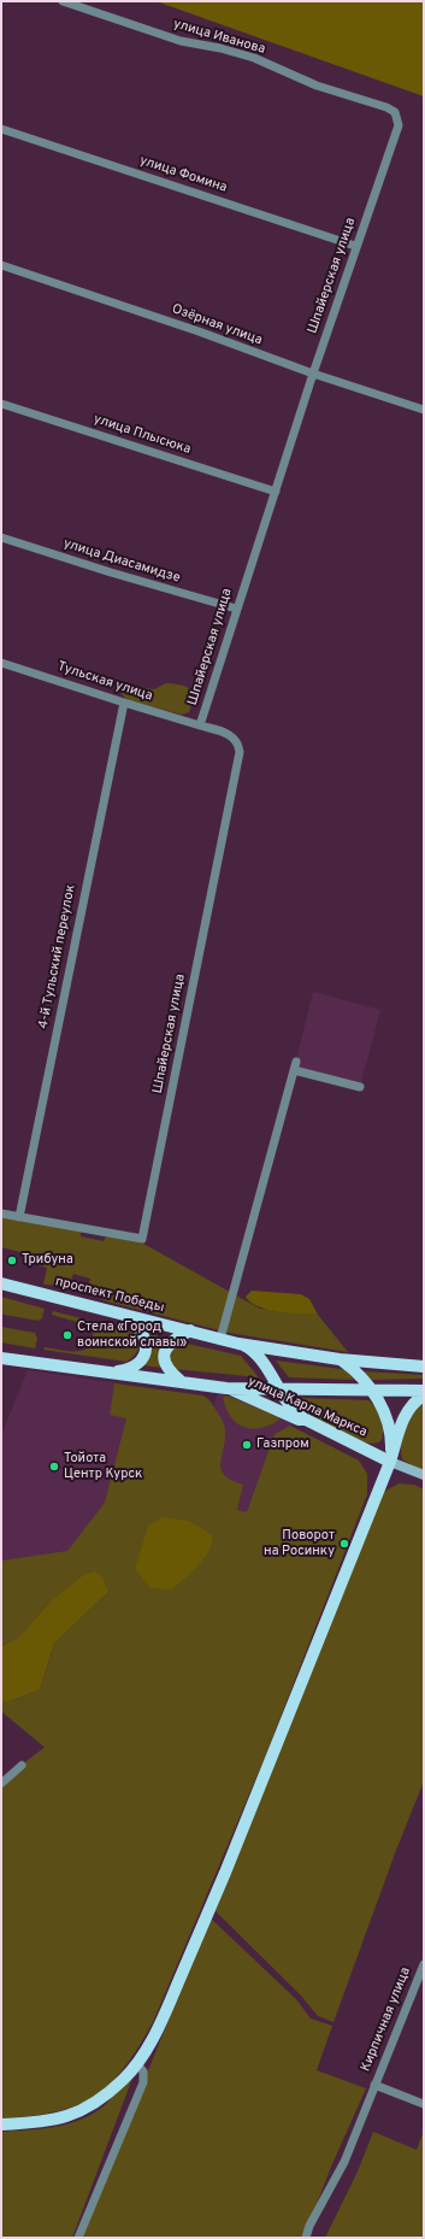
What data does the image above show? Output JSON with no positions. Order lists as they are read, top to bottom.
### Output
{
  "streets": {
    "main road": ["проспект Победы", "улица Карла Маркса"],
    "street": [
      "улица Иванова",
      "улица Фомина",
      "Шпайерская улица",
      "Озёрная улица",
      "улица Плысюка",
      "улица Диасамидзе",
      "Тульская улица",
      "4-й Тульский переулок",
      "Кирпичная улица"
    ]
  },
  "crossings": [
    ["улица Иванова", "Шпайерская улица"],
    ["улица Фомина", "Шпайерская улица"],
    ["Шпайерская улица", "Озёрная улица"],
    ["Шпайерская улица", "улица Плысюка"],
    ["Шпайерская улица", "улица Диасамидзе"],
    ["Шпайерская улица", "Тульская улица"],
    ["Шпайерская улица", "4-й Тульский переулок"],
    ["Тульская улица", "4-й Тульский переулок"]
  ],
  "places": [
    "Трибуна",
    "Стела «Город воинской славы»",
    "Газпром",
    "Тойота Центр Курск",
    "Поворот на Росинку"
  ]
}
